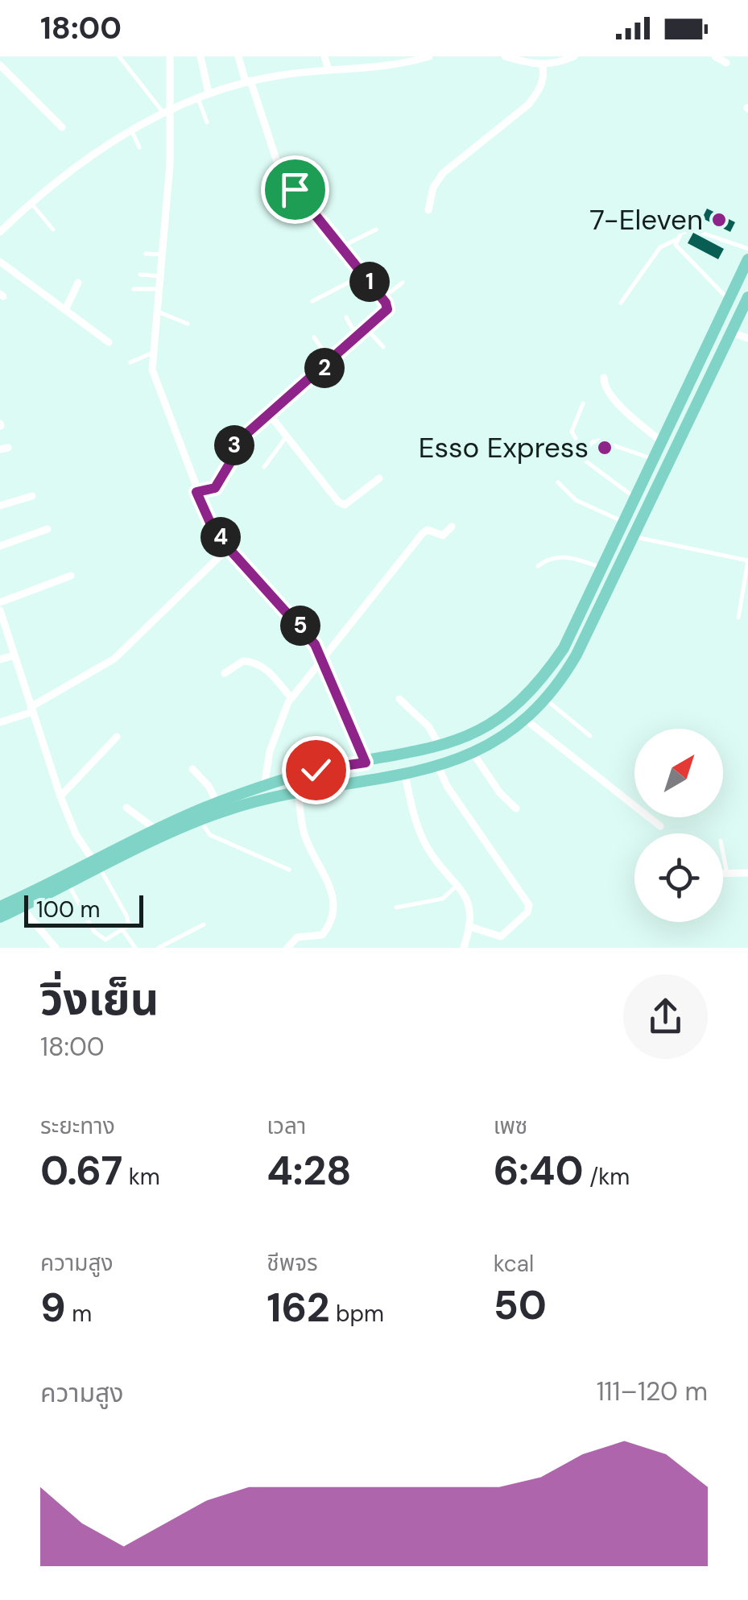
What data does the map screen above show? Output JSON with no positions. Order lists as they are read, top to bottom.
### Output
{
  "places": ["7-Eleven", "Esso Express"],
  "scale_bar": "100 m",
  "north": "top right",
  "page": {
    "status": "18:00",
    "pins": [
      "1",
      "2",
      "3",
      "4",
      "5"
    ],
    "scale": "100 m",
    "heading": ["วิ่งเย็น", "18:00"],
    "stats": [
      ["ระยะทาง", "0.67 km"],
      ["เวลา", "4:28"],
      ["เพซ", "6:40 /km"],
      ["ความสูง", "9 m"],
      ["ชีพจร", "162 bpm"],
      ["kcal", "50"]
    ],
    "chart": ["ความสูง", "111–120 m"]
  }
}
